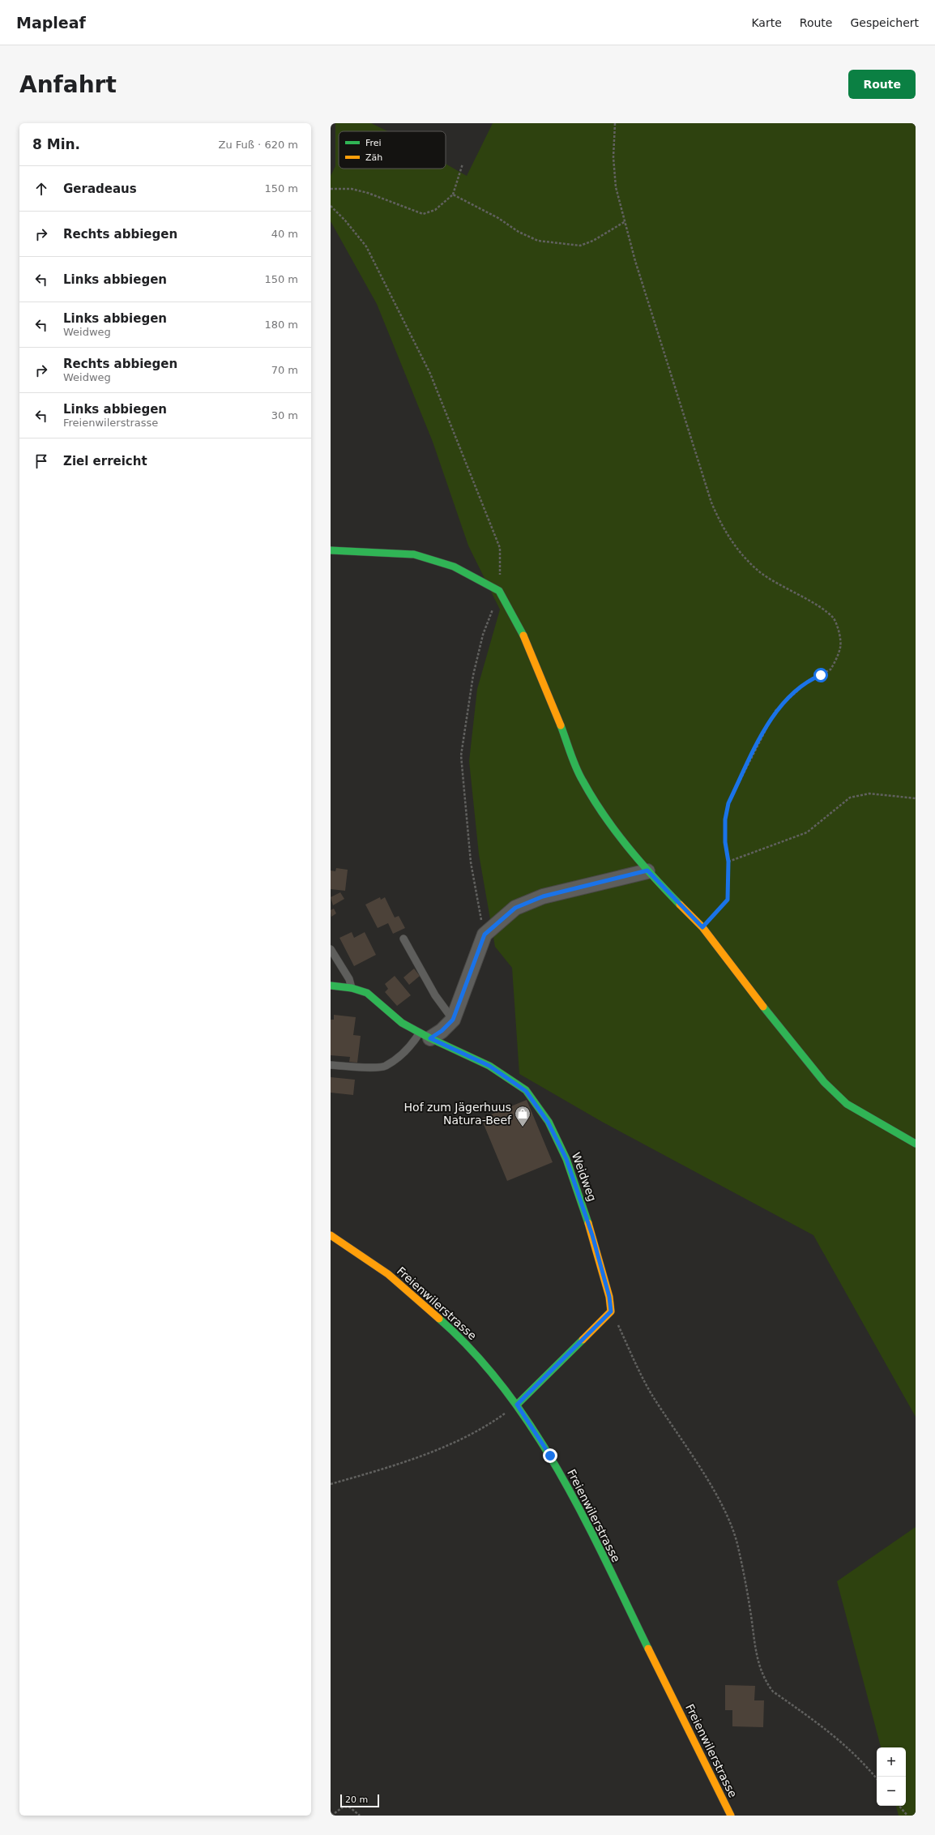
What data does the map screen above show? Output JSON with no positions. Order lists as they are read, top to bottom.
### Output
{
  "streets": {
    "street": ["Weidweg", "Freienwilerstrasse"]
  },
  "places": {
    "shop": ["Hof zum Jägerhuus Natura-Beef"]
  },
  "legend": ["Frei", "Zäh"],
  "scale_bar": "20 m",
  "page": {
    "header": "Mapleaf",
    "nav": ["Karte", "Route", "Gespeichert"],
    "buttons": "Route",
    "title": "Anfahrt",
    "heading": ["8 Min.", "Zu Fuß · 620 m"],
    "list": [
      ["Geradeaus", "150 m"],
      ["Rechts abbiegen", "40 m"],
      ["Links abbiegen", "150 m"],
      ["Links abbiegen", "Weidweg", "180 m"],
      ["Rechts abbiegen", "Weidweg", "70 m"],
      ["Links abbiegen", "Freienwilerstrasse", "30 m"],
      "Ziel erreicht"
    ],
    "map_buttons": ["+", "−"],
    "scale": "20 m"
  }
}
